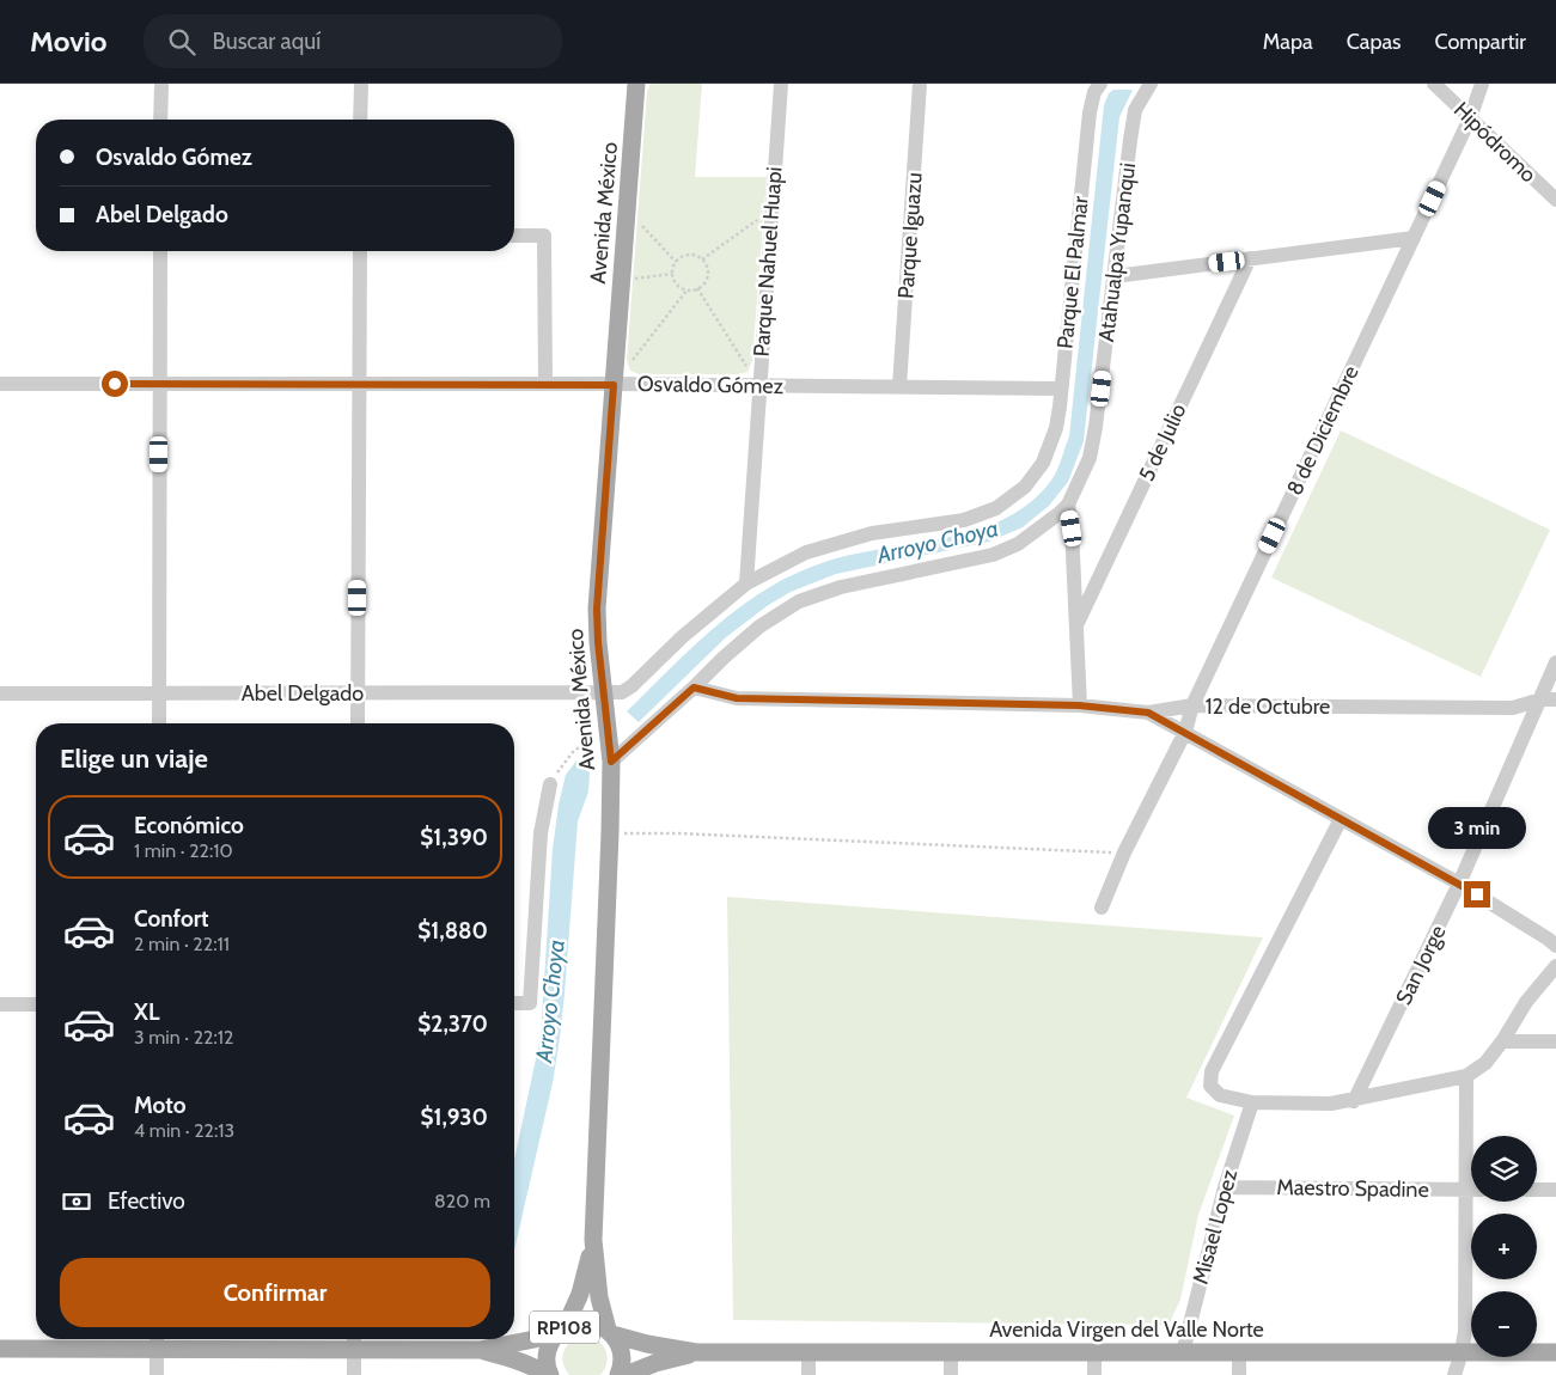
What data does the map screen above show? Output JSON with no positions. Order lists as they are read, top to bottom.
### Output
{
  "streets": {
    "main road": ["Avenida México", "RP108", "Avenida Virgen del Valle Norte"],
    "street": [
      "Hipódromo",
      "Parque Iguazu",
      "Atahualpa Yupanqui",
      "Parque Nahuel Huapi",
      "Parque El Palmar",
      "Osvaldo Gómez",
      "8 de Diciembre",
      "5 de Julio",
      "Abel Delgado",
      "12 de Octubre",
      "San Jorge",
      "Maestro Spadine",
      "Misael Lopez"
    ]
  },
  "crossings": [
    ["Hipódromo", "8 de Diciembre"],
    ["Avenida México", "Osvaldo Gómez"],
    ["Avenida México", "Abel Delgado"],
    ["Avenida México", "RP108"],
    ["Avenida México", "Avenida Virgen del Valle Norte"],
    ["Parque Iguazu", "Osvaldo Gómez"],
    ["Parque Nahuel Huapi", "Parque El Palmar"],
    ["Parque Nahuel Huapi", "Osvaldo Gómez"],
    ["Parque Nahuel Huapi", "Abel Delgado"],
    ["Parque El Palmar", "Osvaldo Gómez"],
    ["Parque El Palmar", "Abel Delgado"],
    ["8 de Diciembre", "12 de Octubre"],
    ["12 de Octubre", "San Jorge"],
    ["Maestro Spadine", "Misael Lopez"],
    ["Misael Lopez", "Avenida Virgen del Valle Norte"],
    ["RP108", "Avenida Virgen del Valle Norte"]
  ],
  "water": ["Arroyo Choya"],
  "page": {
    "header": "Movio",
    "search": "Buscar aquí",
    "nav": ["Mapa", "Capas", "Compartir"],
    "banner": ["Osvaldo Gómez", "Abel Delgado"],
    "heading": "Elige un viaje",
    "list": [
      {
        "name": "Económico",
        "note": "1 min · 22:10",
        "value": "$1,390"
      },
      {
        "name": "Confort",
        "note": "2 min · 22:11",
        "value": "$1,880"
      },
      {
        "name": "XL",
        "note": "3 min · 22:12",
        "value": "$2,370"
      },
      {
        "name": "Moto",
        "note": "4 min · 22:13",
        "value": "$1,930"
      }
    ],
    "bubble": "3 min",
    "map_buttons": ["+", "−"],
    "pay": ["Efectivo", "820 m"],
    "buttons": "Confirmar"
  }
}
